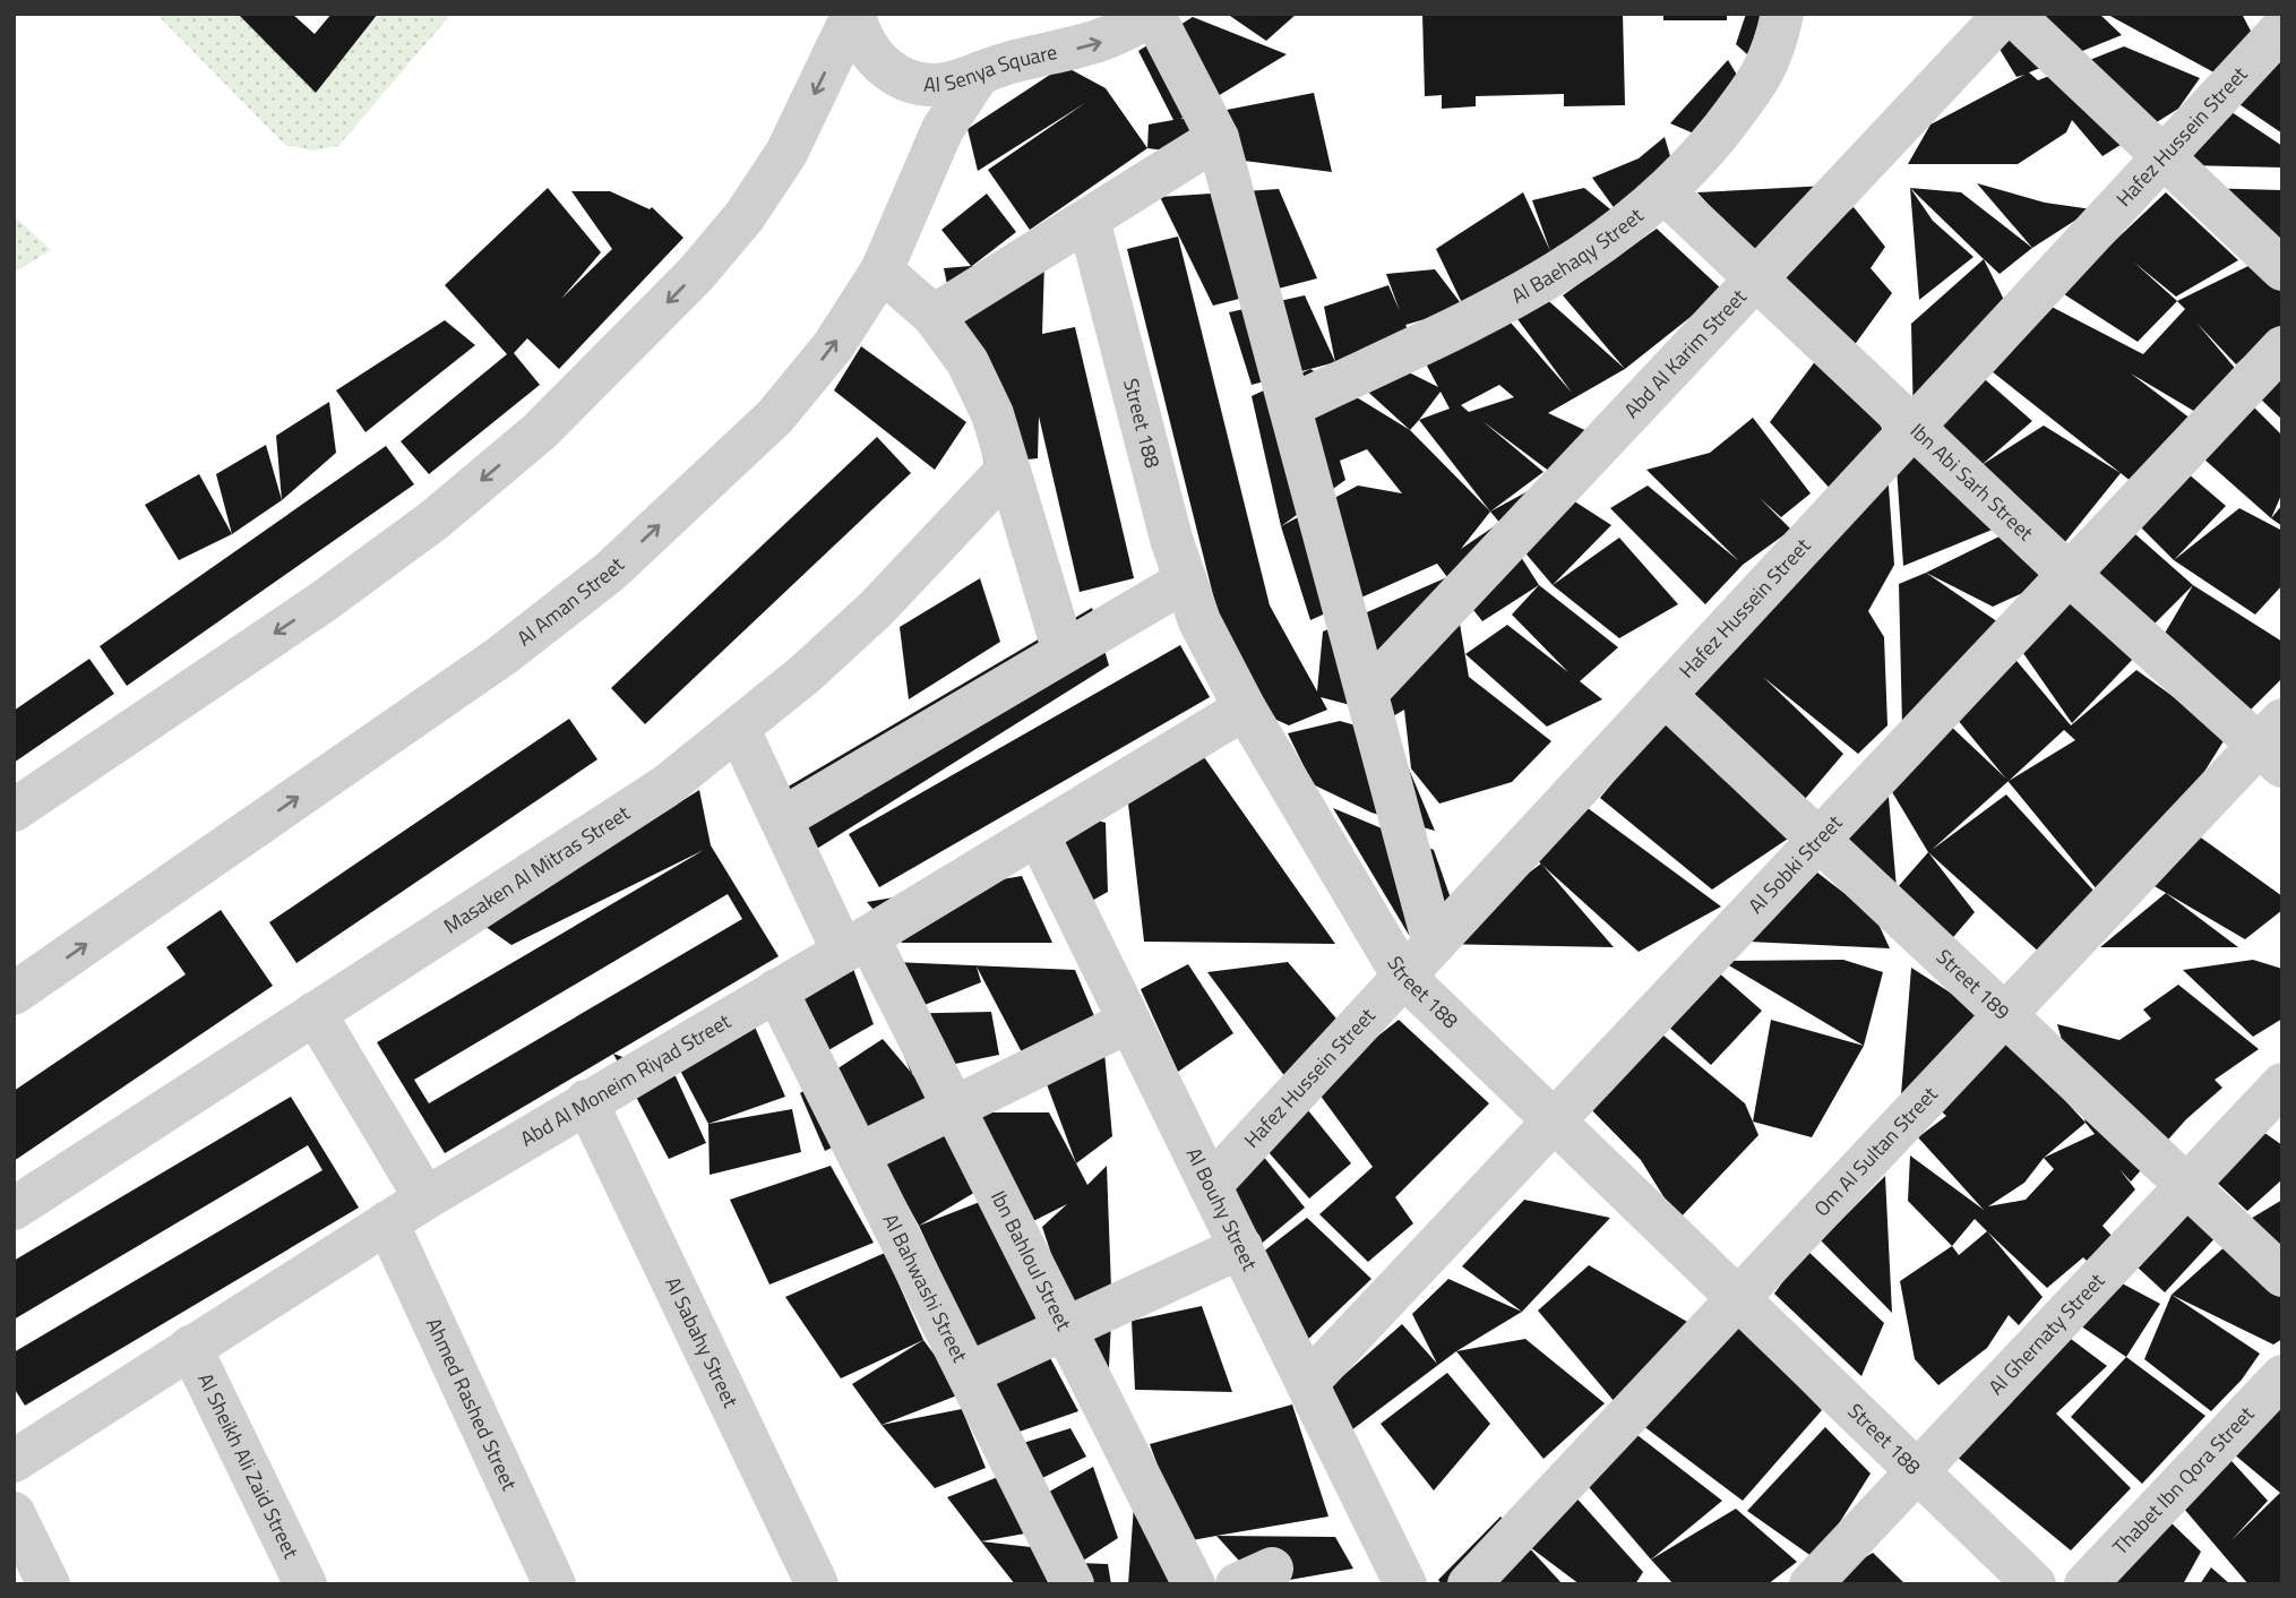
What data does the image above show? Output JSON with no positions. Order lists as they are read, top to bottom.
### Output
{
  "streets": {
    "street": [
      "Al Senya Square",
      "Hafez Hussein Street",
      "Al Baehaqy Street",
      "Abd Al Karim Street",
      "Street 188",
      "Ibn Abi Sarh Street",
      "Al Aman Street",
      "Al Sobki Street",
      "Masaken Al Mitras Street",
      "Street 189",
      "Abd Al Moneim Riyad Street",
      "Om Al Sultan Street",
      "Al Bouhy Street",
      "Ibn Bahloul Street",
      "Al Bahwashi Street",
      "Al Ghernaty Street",
      "Al Sabahy Street",
      "Ahmed Rashed Street",
      "Al Sheikh Ali Zaid Street",
      "Thabet Ibn Qora Street"
    ]
  },
  "crossings": [
    ["Al Senya Square", "Al Aman Street"],
    ["Hafez Hussein Street", "Street 188"],
    ["Hafez Hussein Street", "Ibn Abi Sarh Street"],
    ["Hafez Hussein Street", "Street 189"],
    ["Hafez Hussein Street", "Al Bouhy Street"],
    ["Al Baehaqy Street", "Ibn Abi Sarh Street"],
    ["Abd Al Karim Street", "Ibn Abi Sarh Street"],
    ["Street 188", "Al Sobki Street"],
    ["Street 188", "Abd Al Moneim Riyad Street"],
    ["Street 188", "Om Al Sultan Street"],
    ["Street 188", "Al Ghernaty Street"],
    ["Ibn Abi Sarh Street", "Al Sobki Street"],
    ["Ibn Abi Sarh Street", "Om Al Sultan Street"],
    ["Al Sobki Street", "Street 189"],
    ["Al Sobki Street", "Al Bouhy Street"],
    ["Masaken Al Mitras Street", "Ibn Bahloul Street"],
    ["Street 189", "Om Al Sultan Street"],
    ["Street 189", "Al Ghernaty Street"],
    ["Abd Al Moneim Riyad Street", "Al Bouhy Street"],
    ["Abd Al Moneim Riyad Street", "Ibn Bahloul Street"],
    ["Abd Al Moneim Riyad Street", "Al Bahwashi Street"],
    ["Abd Al Moneim Riyad Street", "Al Sabahy Street"],
    ["Abd Al Moneim Riyad Street", "Ahmed Rashed Street"],
    ["Abd Al Moneim Riyad Street", "Al Sheikh Ali Zaid Street"]
  ]
}
